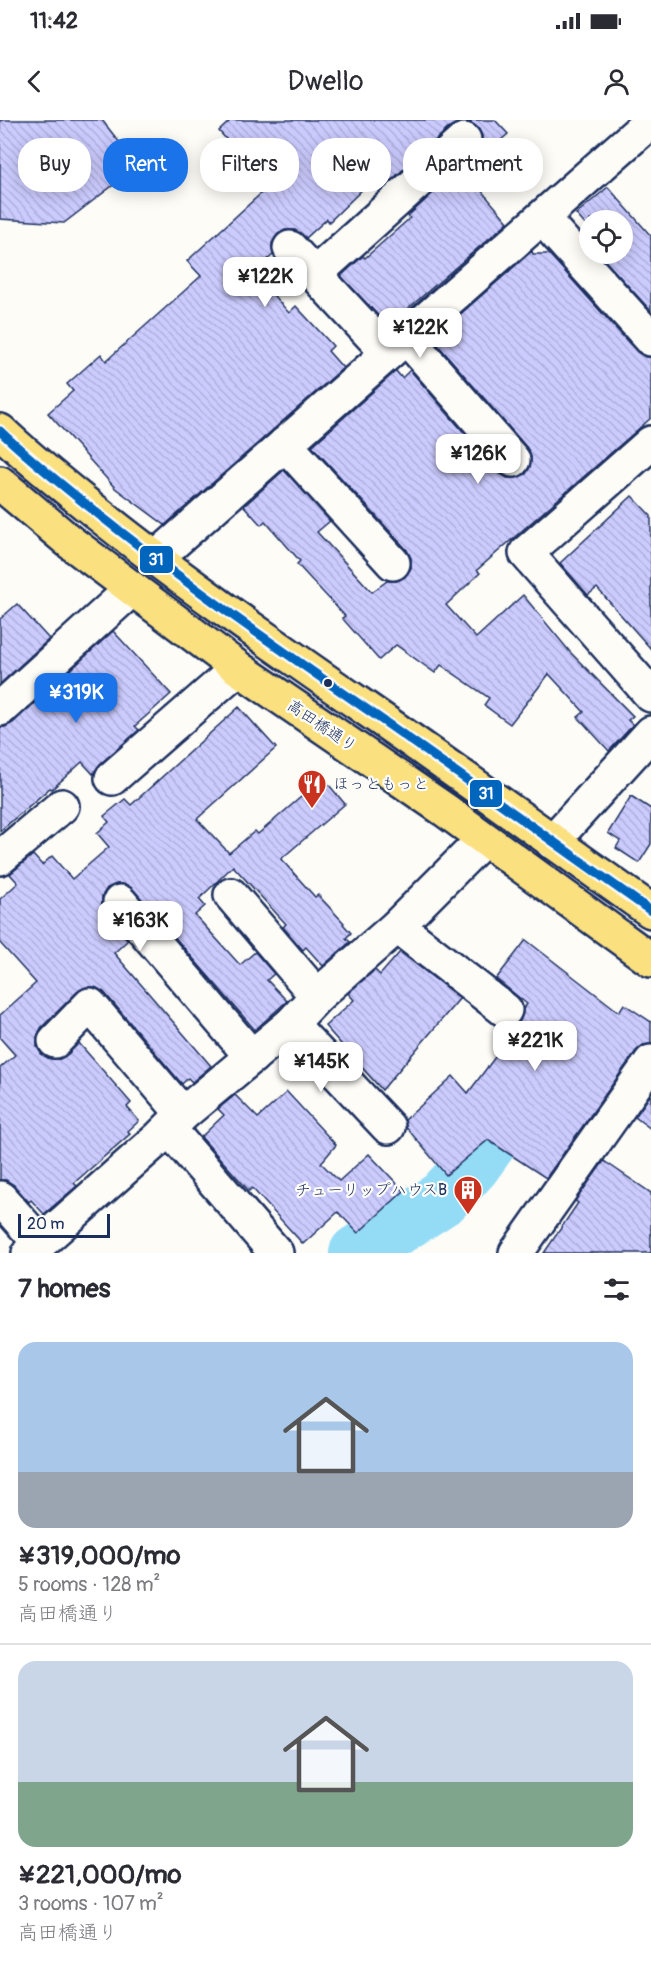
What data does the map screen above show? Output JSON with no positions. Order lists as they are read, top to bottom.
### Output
{
  "streets": {
    "highway": ["高田橋通り"]
  },
  "places": {
    "restaurant": ["ほっともっと"],
    "building": ["チューリップハウスB"]
  },
  "lines": ["transit line 31"],
  "scale_bar": "20 m",
  "page": {
    "status": "11:42",
    "header": "Dwello",
    "chip": [
      "Buy",
      "Rent",
      "Filters",
      "New",
      "Apartment"
    ],
    "price": [
      "¥122K",
      "¥122K",
      "¥126K",
      "¥319K",
      "¥163K",
      "¥221K",
      "¥145K"
    ],
    "scale": "20 m",
    "heading": "7 homes",
    "list": [
      {
        "name": "¥319,000/mo",
        "note": "5 rooms · 128 m² · 高田橋通り"
      },
      {
        "name": "¥221,000/mo",
        "note": "3 rooms · 107 m² · 高田橋通り"
      }
    ]
  }
}
